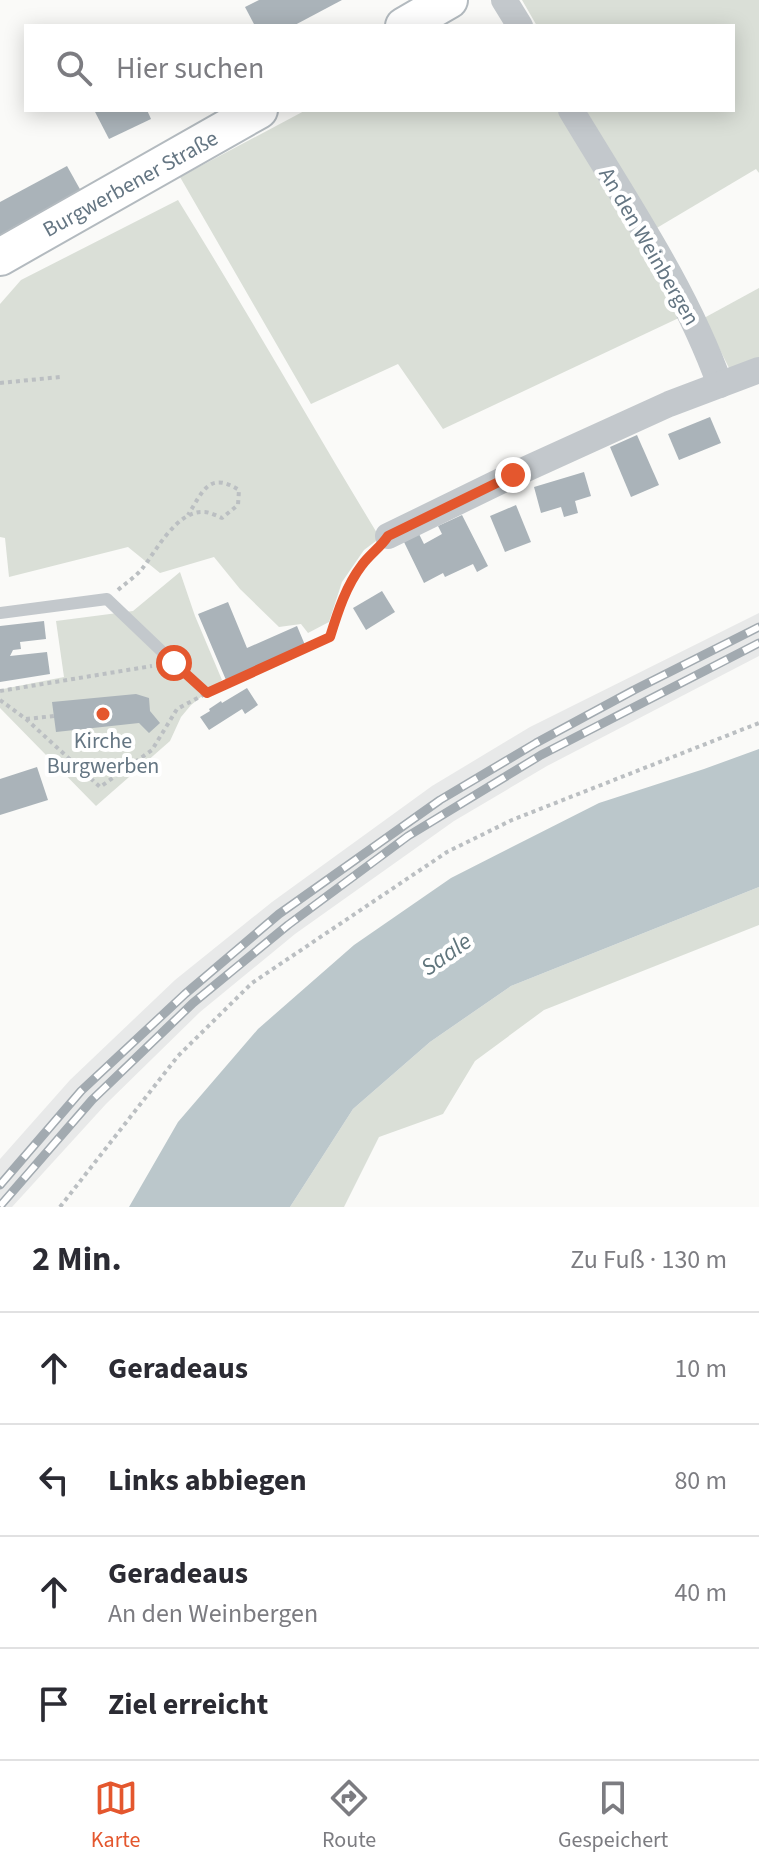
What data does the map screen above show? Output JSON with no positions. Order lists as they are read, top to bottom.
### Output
{
  "streets": {
    "main road": ["Burgwerbener Straße"],
    "street": ["An den Weinbergen"]
  },
  "water": ["Saale"],
  "places": ["Kirche Burgwerben"],
  "page": {
    "search": "Hier suchen",
    "heading": ["2 Min.", "Zu Fuß · 130 m"],
    "list": [
      ["Geradeaus", "10 m"],
      ["Links abbiegen", "80 m"],
      ["Geradeaus", "An den Weinbergen", "40 m"],
      "Ziel erreicht"
    ],
    "nav": ["Karte", "Route", "Gespeichert"]
  }
}
